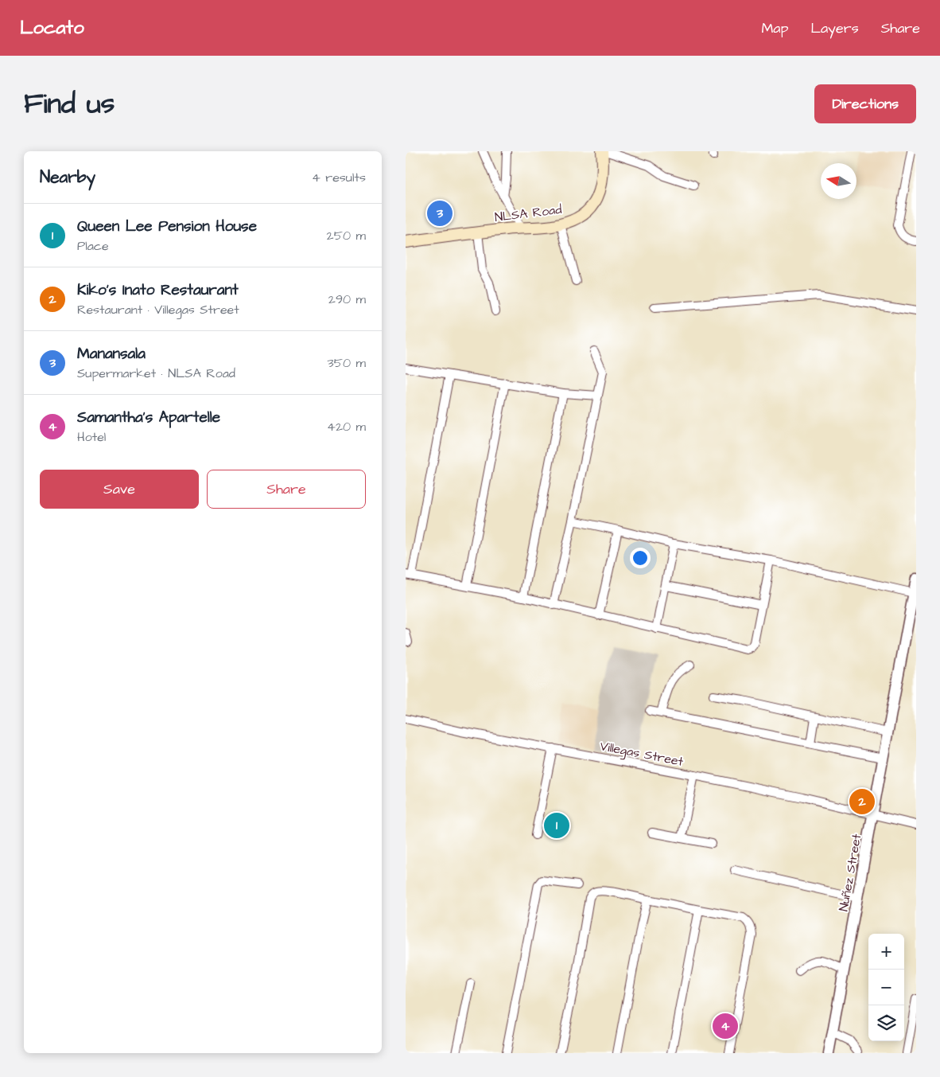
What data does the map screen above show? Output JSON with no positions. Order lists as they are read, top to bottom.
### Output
{
  "streets": {
    "main road": ["NLSA Road"],
    "street": ["Villegas Street", "Nuñez Street"]
  },
  "crossings": [
    ["Villegas Street", "Nuñez Street"]
  ],
  "north": "left",
  "page": {
    "header": "Locato",
    "nav": ["Map", "Layers", "Share"],
    "title": "Find us",
    "buttons": [
      "Directions",
      ["Save", "Share"]
    ],
    "heading": ["Nearby", "4 results"],
    "pins": [
      "3",
      "2",
      "1",
      "4"
    ],
    "list": [
      {
        "mark": "1",
        "name": "Queen Lee Pension House",
        "note": "Place",
        "value": "250 m"
      },
      {
        "mark": "2",
        "name": "Kiko's Inato Restaurant",
        "note": "Restaurant · Villegas Street",
        "value": "290 m"
      },
      {
        "mark": "3",
        "name": "Manansala",
        "note": "Supermarket · NLSA Road",
        "value": "350 m"
      },
      {
        "mark": "4",
        "name": "Samantha's Apartelle",
        "note": "Hotel",
        "value": "420 m"
      }
    ],
    "map_buttons": ["+", "−"]
  }
}
